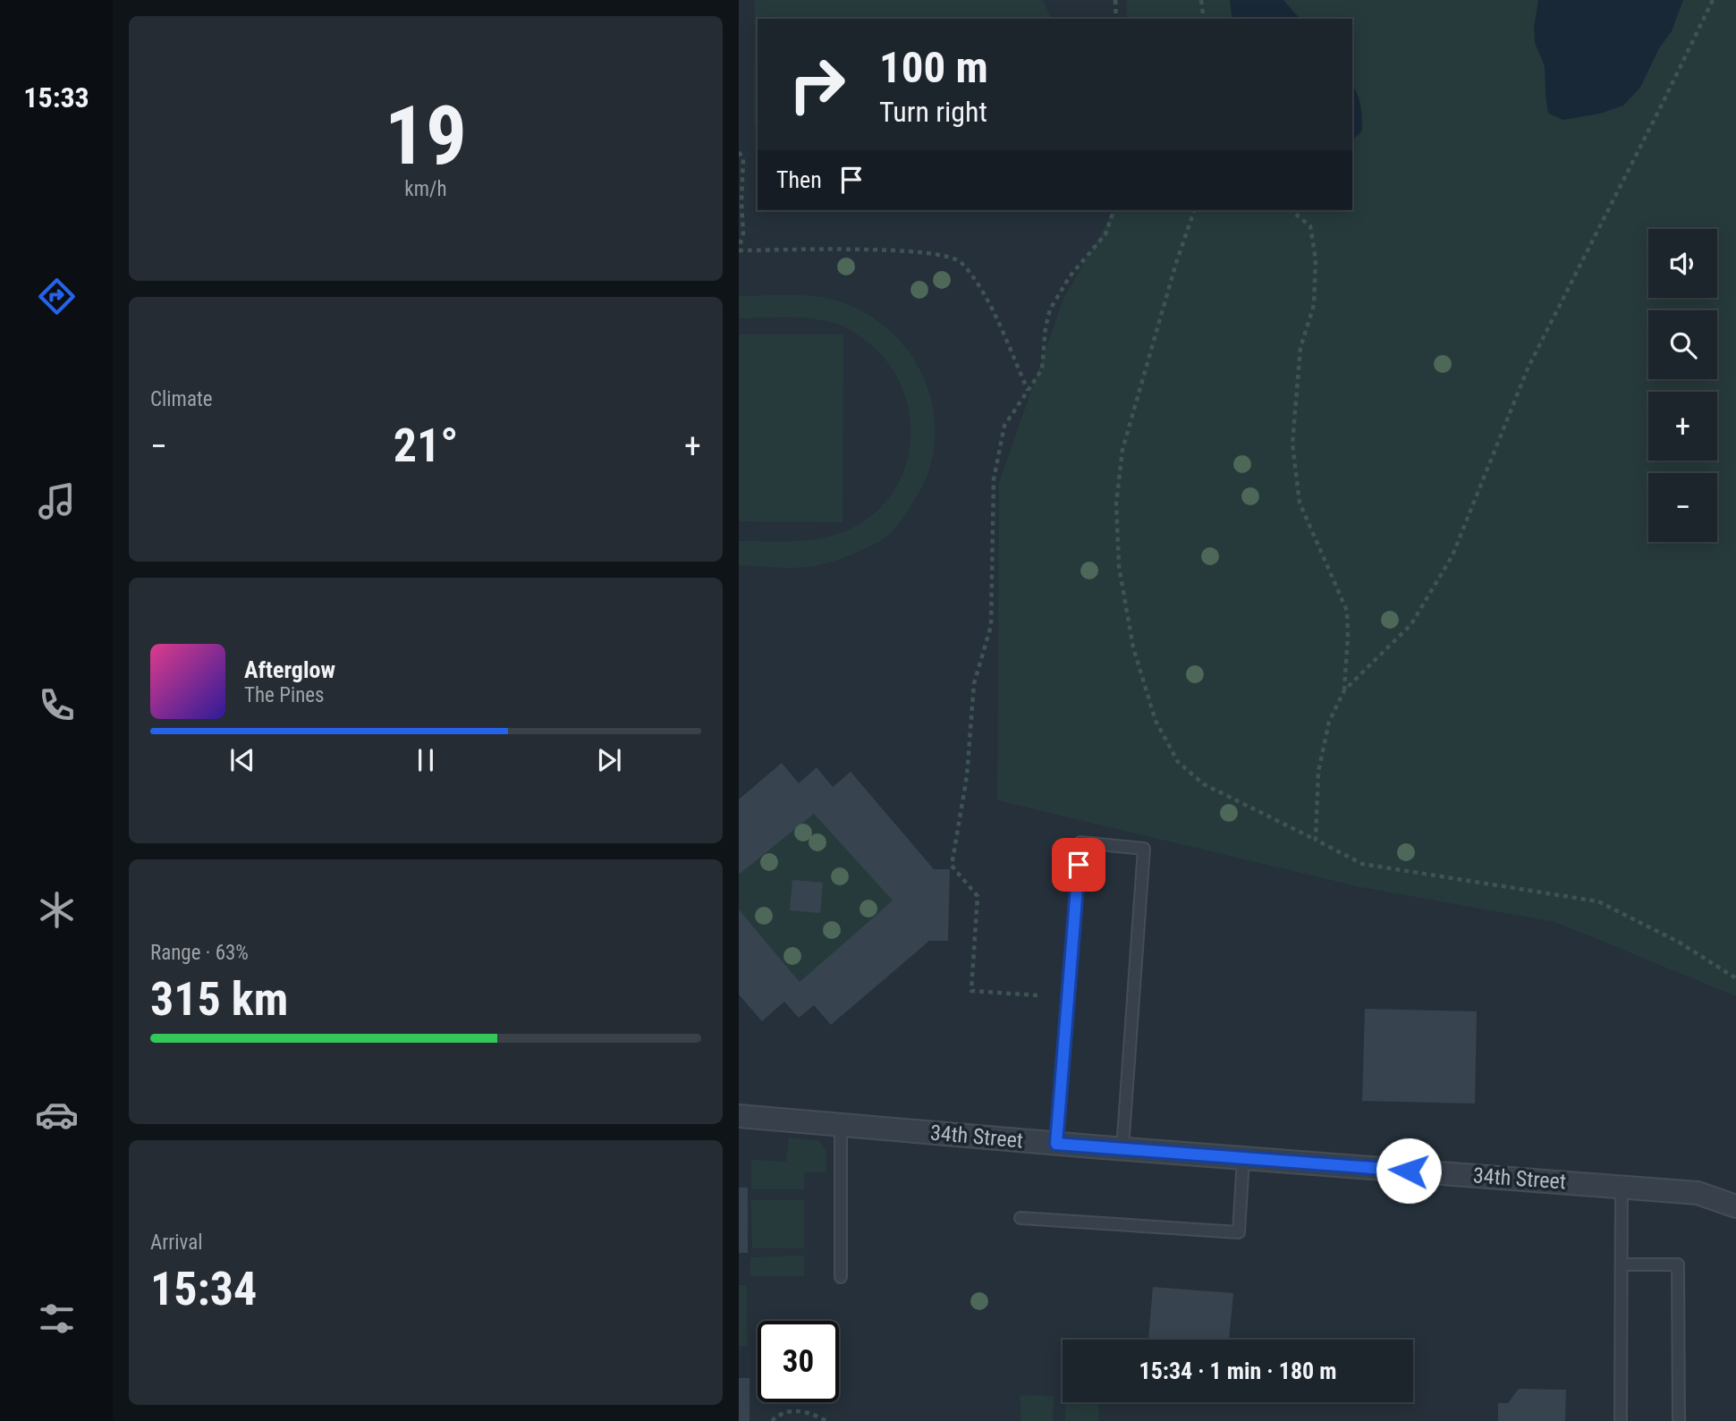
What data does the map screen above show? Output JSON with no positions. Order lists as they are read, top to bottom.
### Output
{
  "streets": {
    "street": ["34th Street"]
  },
  "page": {
    "tabs": "15:33",
    "tile": [
      ["19", "km/h"],
      "Climate",
      ["Range · 63%", "315 km"],
      ["Arrival", "15:34"]
    ],
    "turn": ["100 m", "Turn right"],
    "then": "Then",
    "map_buttons": ["+", "−"],
    "heat": ["−", "21°", "+"],
    "song": ["Afterglow", "The Pines"],
    "limit": "30",
    "trip": "15:34 · 1 min · 180 m"
  }
}
